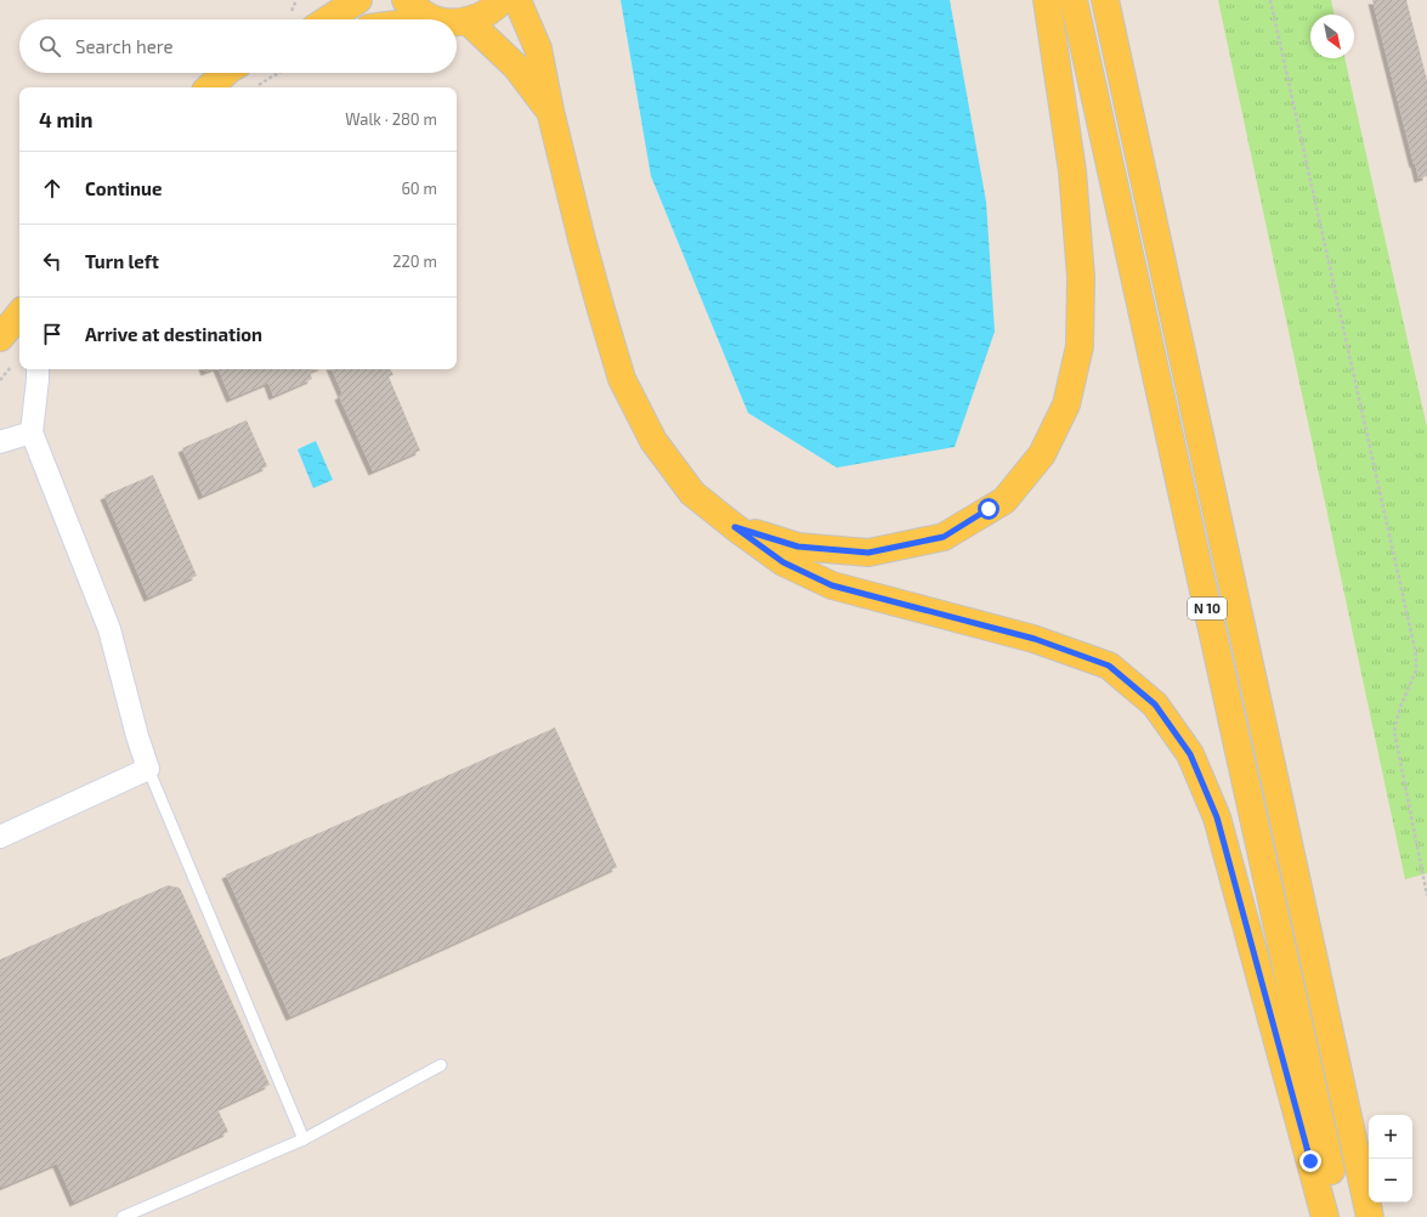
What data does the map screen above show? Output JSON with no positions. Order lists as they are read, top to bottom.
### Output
{
  "streets": {
    "main road": ["N 10"]
  },
  "north": "bottom right",
  "page": {
    "search": "Search here",
    "heading": ["4 min", "Walk · 280 m"],
    "list": [
      ["Continue", "60 m"],
      ["Turn left", "220 m"],
      "Arrive at destination"
    ],
    "map_buttons": ["+", "−"]
  }
}
